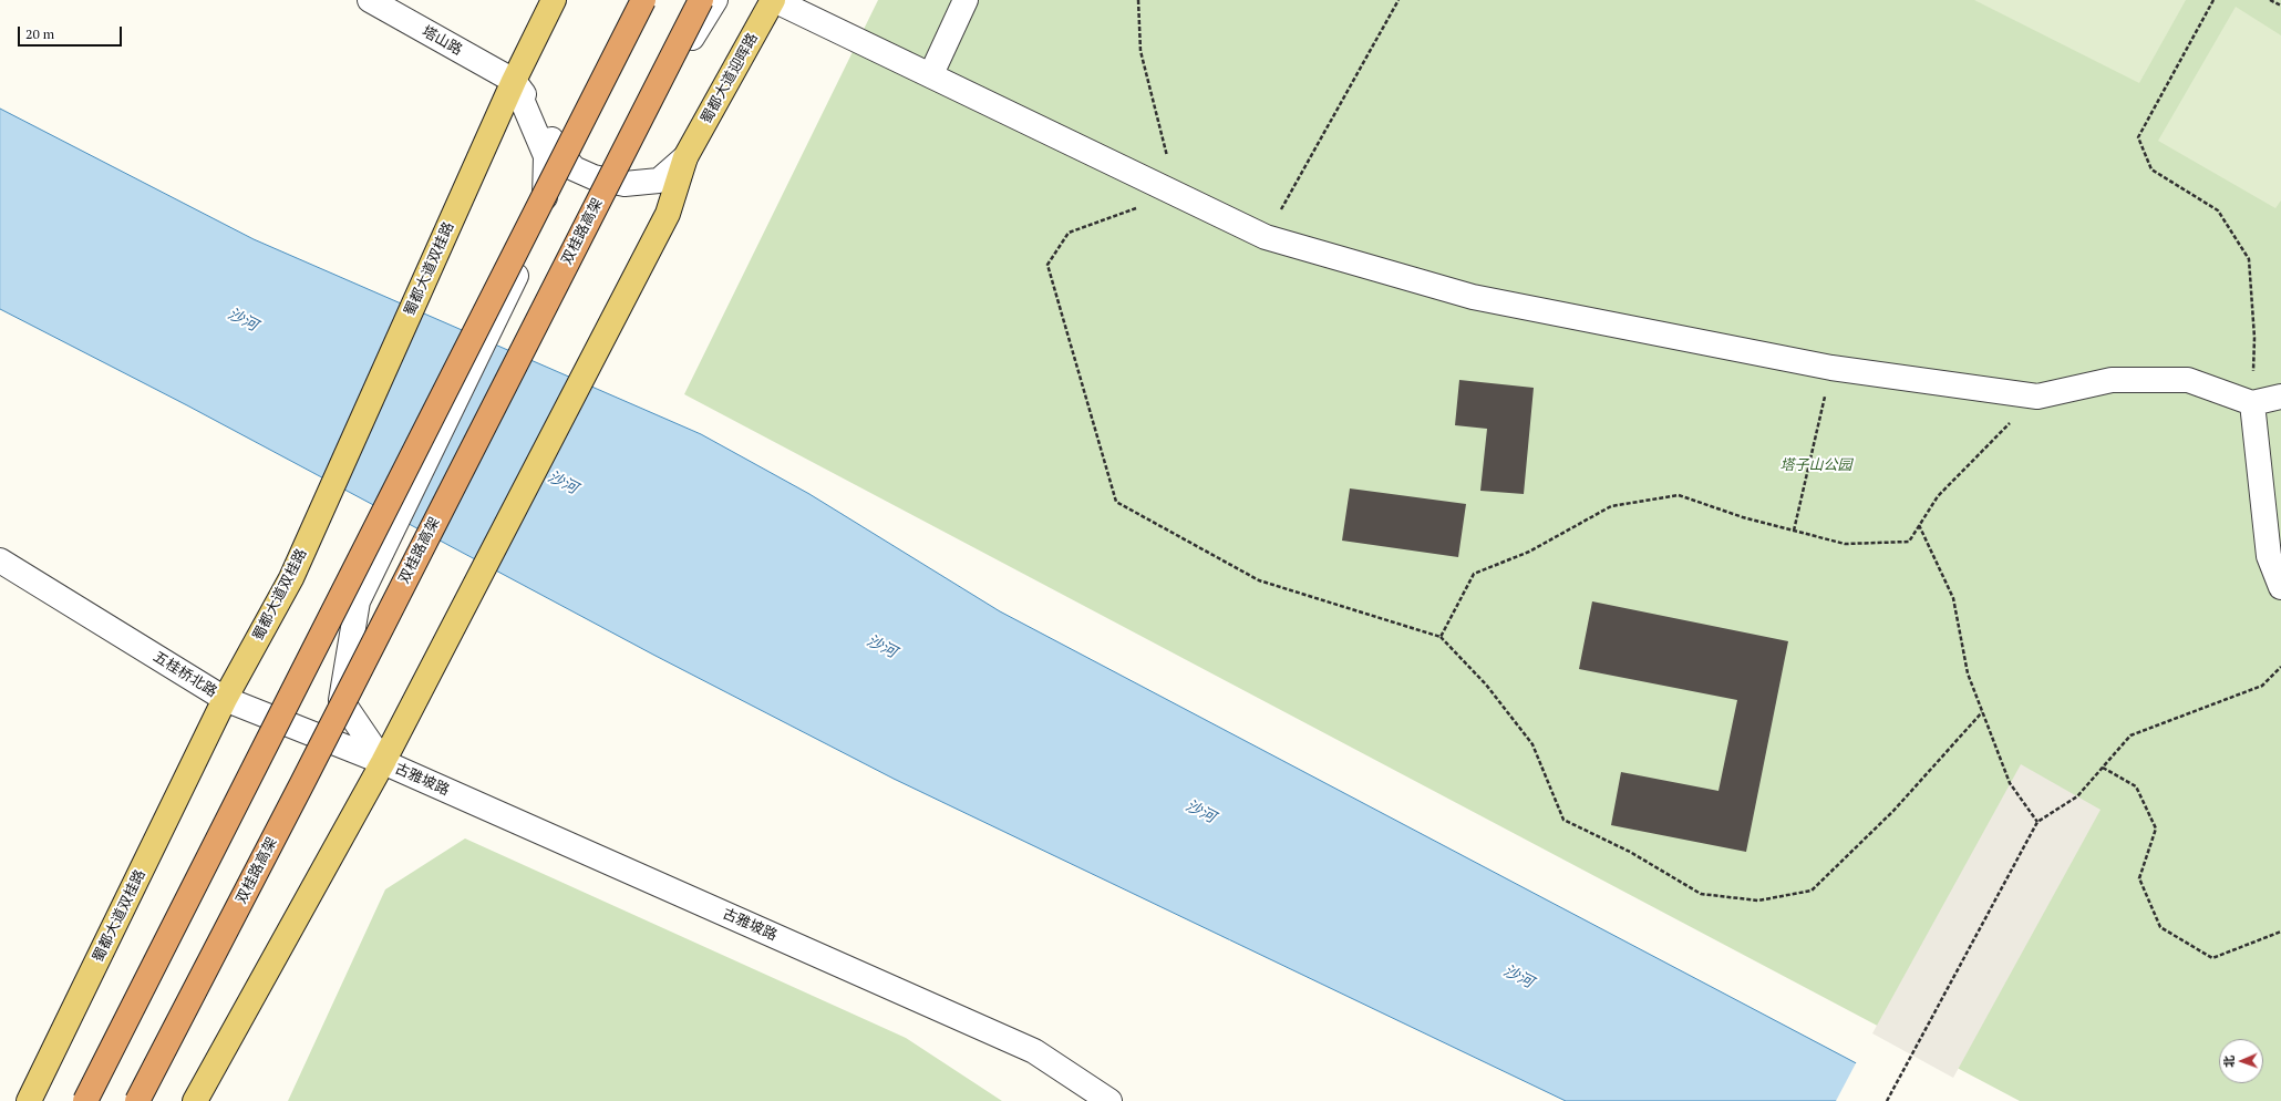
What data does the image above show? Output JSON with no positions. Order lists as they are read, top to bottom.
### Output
{
  "streets": {
    "highway": ["双桂路高架"],
    "main road": ["蜀都大道迎晖路", "蜀都大道双桂路"],
    "street": ["塔山路", "五桂桥北路", "古雅坡路"]
  },
  "crossings": [
    ["塔山路", "蜀都大道双桂路"],
    ["蜀都大道双桂路", "五桂桥北路"],
    ["五桂桥北路", "古雅坡路"]
  ],
  "water": ["沙河"],
  "parks": ["塔子山公园"],
  "scale_bar": "20 m",
  "north": "left"
}
